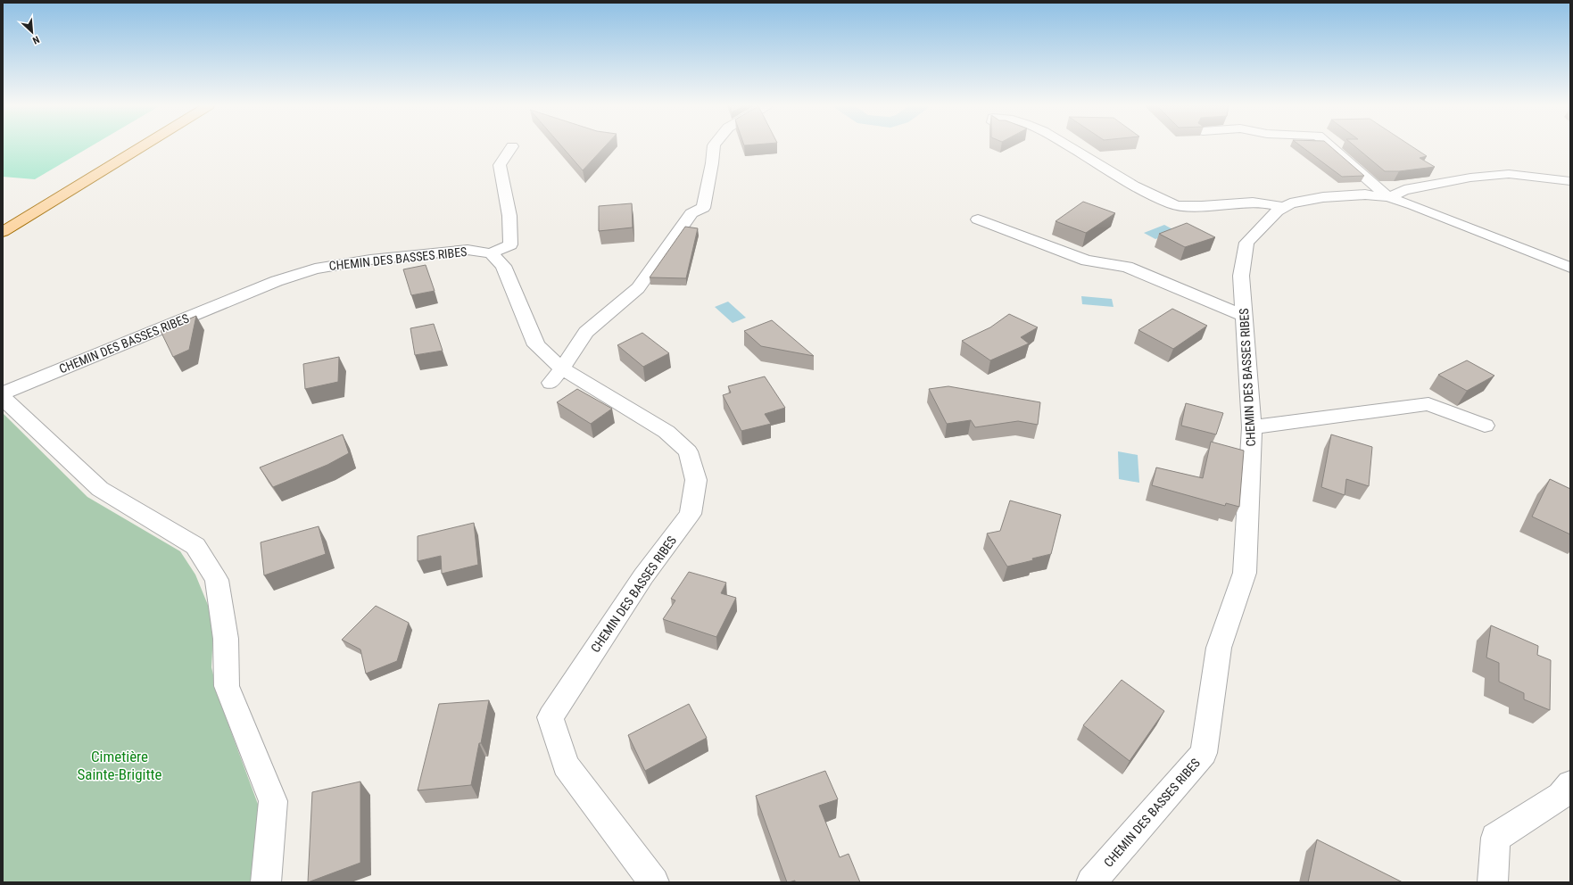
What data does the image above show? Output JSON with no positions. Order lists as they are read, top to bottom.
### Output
{
  "streets": {
    "street": ["CHEMIN DES BASSES RIBES"]
  },
  "parks": ["Cimetière Sainte-Brigitte"],
  "north": "bottom right"
}
